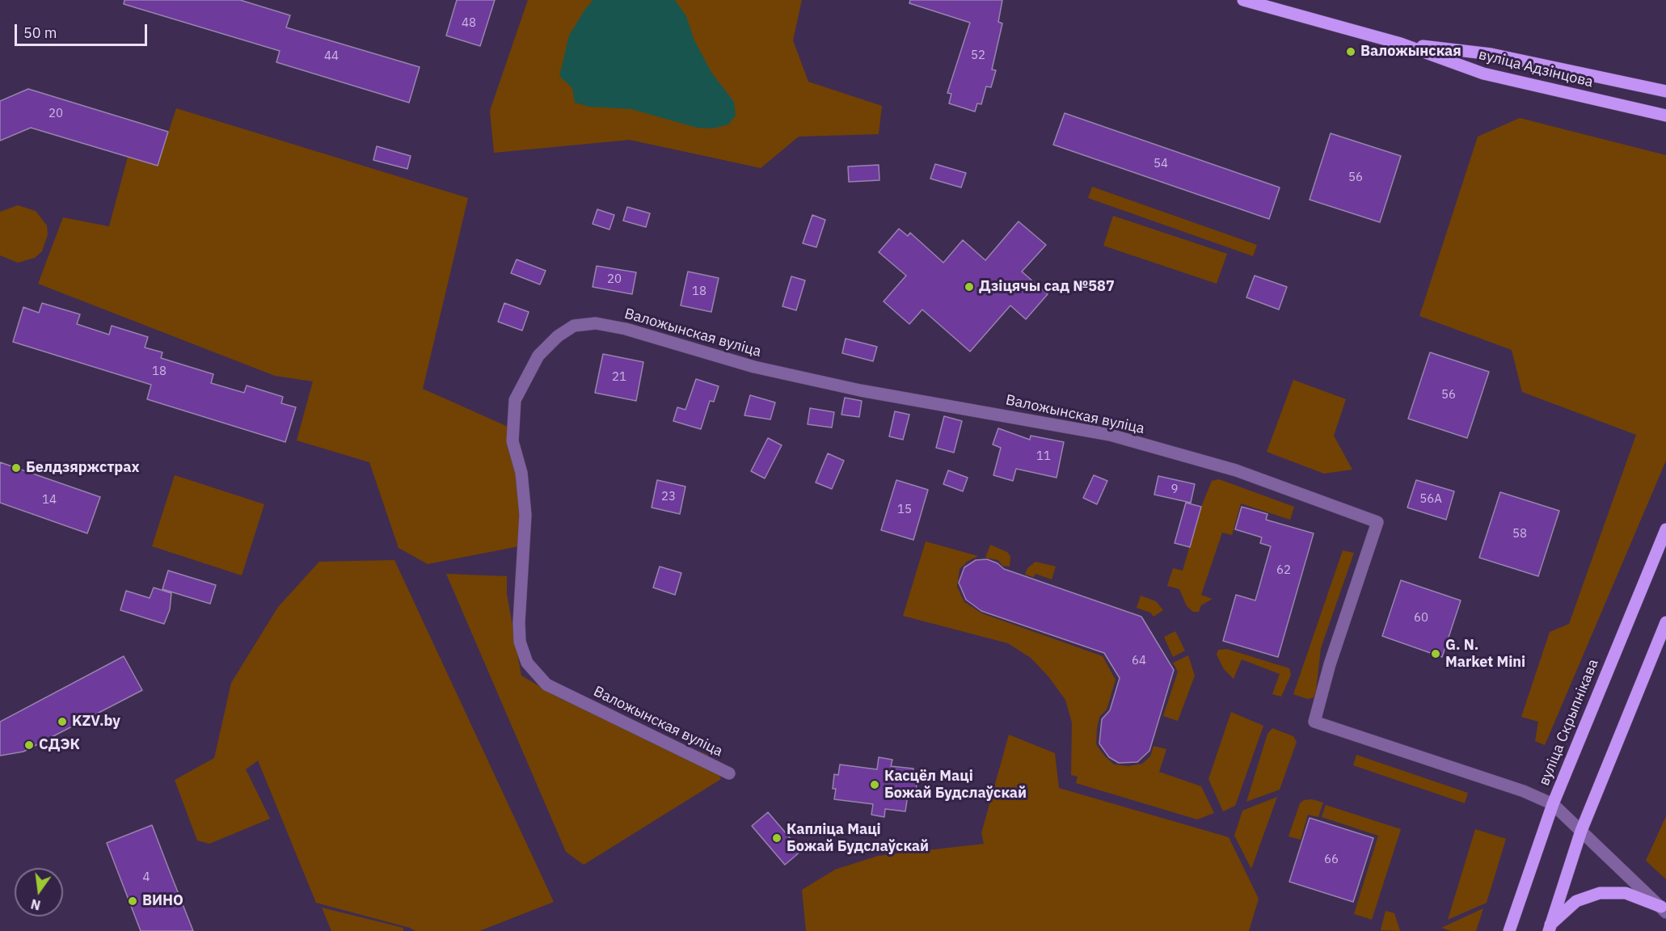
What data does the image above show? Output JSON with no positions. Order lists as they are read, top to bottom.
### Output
{
  "streets": {
    "main road": ["вуліца Адзінцова", "вуліца Скрыпнікава"],
    "street": ["Валожынская вуліца"]
  },
  "crossings": [
    ["Валожынская вуліца", "вуліца Скрыпнікава"]
  ],
  "places": [
    "Валожынская",
    "Дзіцячы сад №587",
    "Белдзяржстрах",
    "G. N. Market Mini",
    "KZV.by",
    "СДЭК",
    "Касцёл Маці Божай Будслаўскай",
    "Капліца Маці Божай Будслаўскай",
    "ВИНО"
  ],
  "house_numbers": [
    "48",
    "52",
    "44",
    "20",
    "54",
    "56",
    "20",
    "18",
    "18",
    "21",
    "56",
    "11",
    "9",
    "23",
    "56А",
    "14",
    "15",
    "58",
    "62",
    "60",
    "64",
    "66",
    "4"
  ],
  "scale_bar": "50 m",
  "north": "bottom"
}
